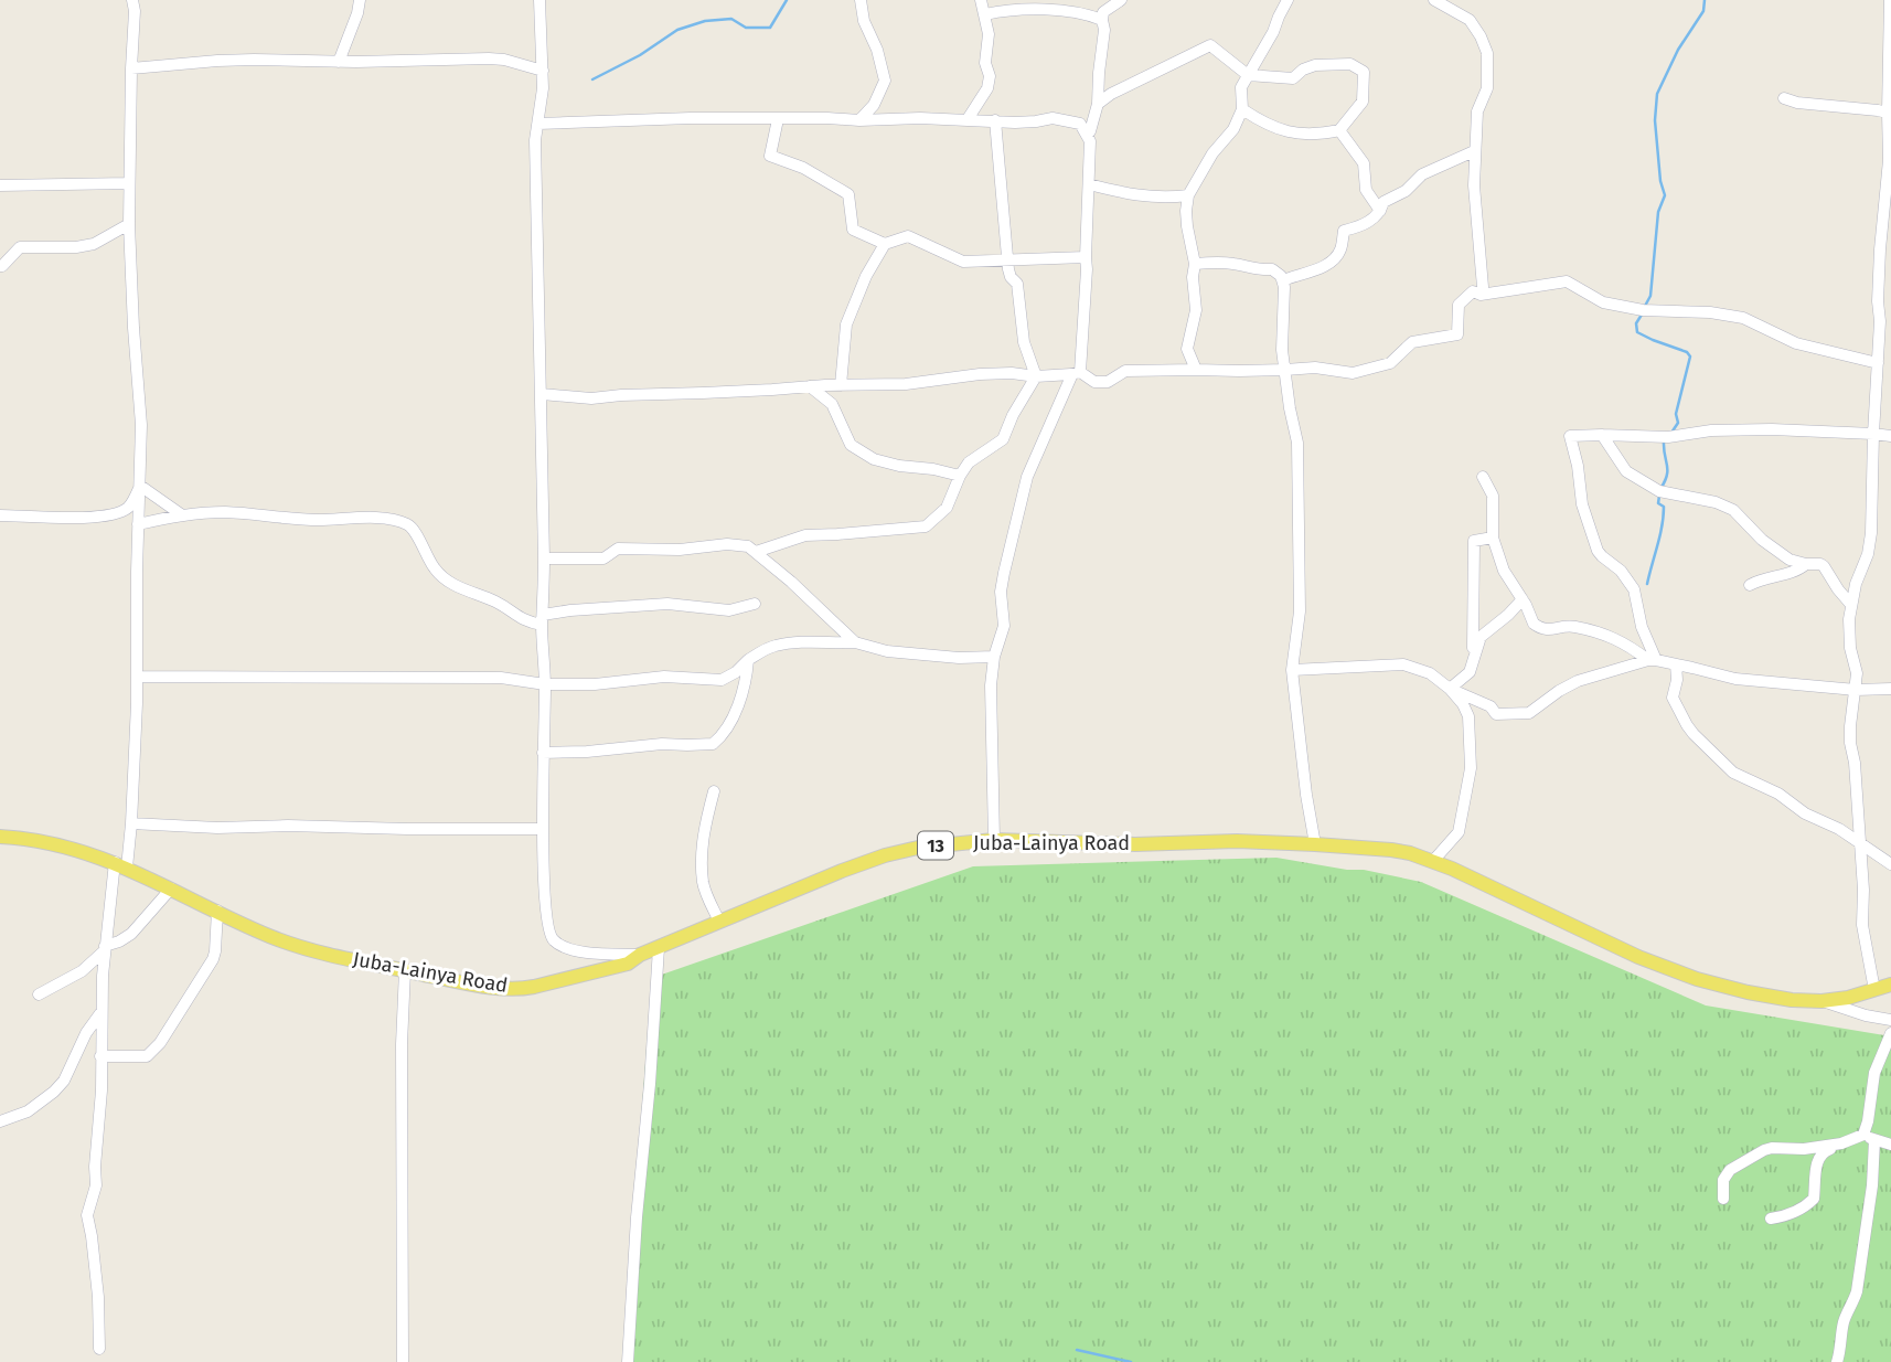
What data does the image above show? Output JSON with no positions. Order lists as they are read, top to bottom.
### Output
{
  "streets": {
    "main road": ["Juba-Lainya Road", "13"]
  }
}
